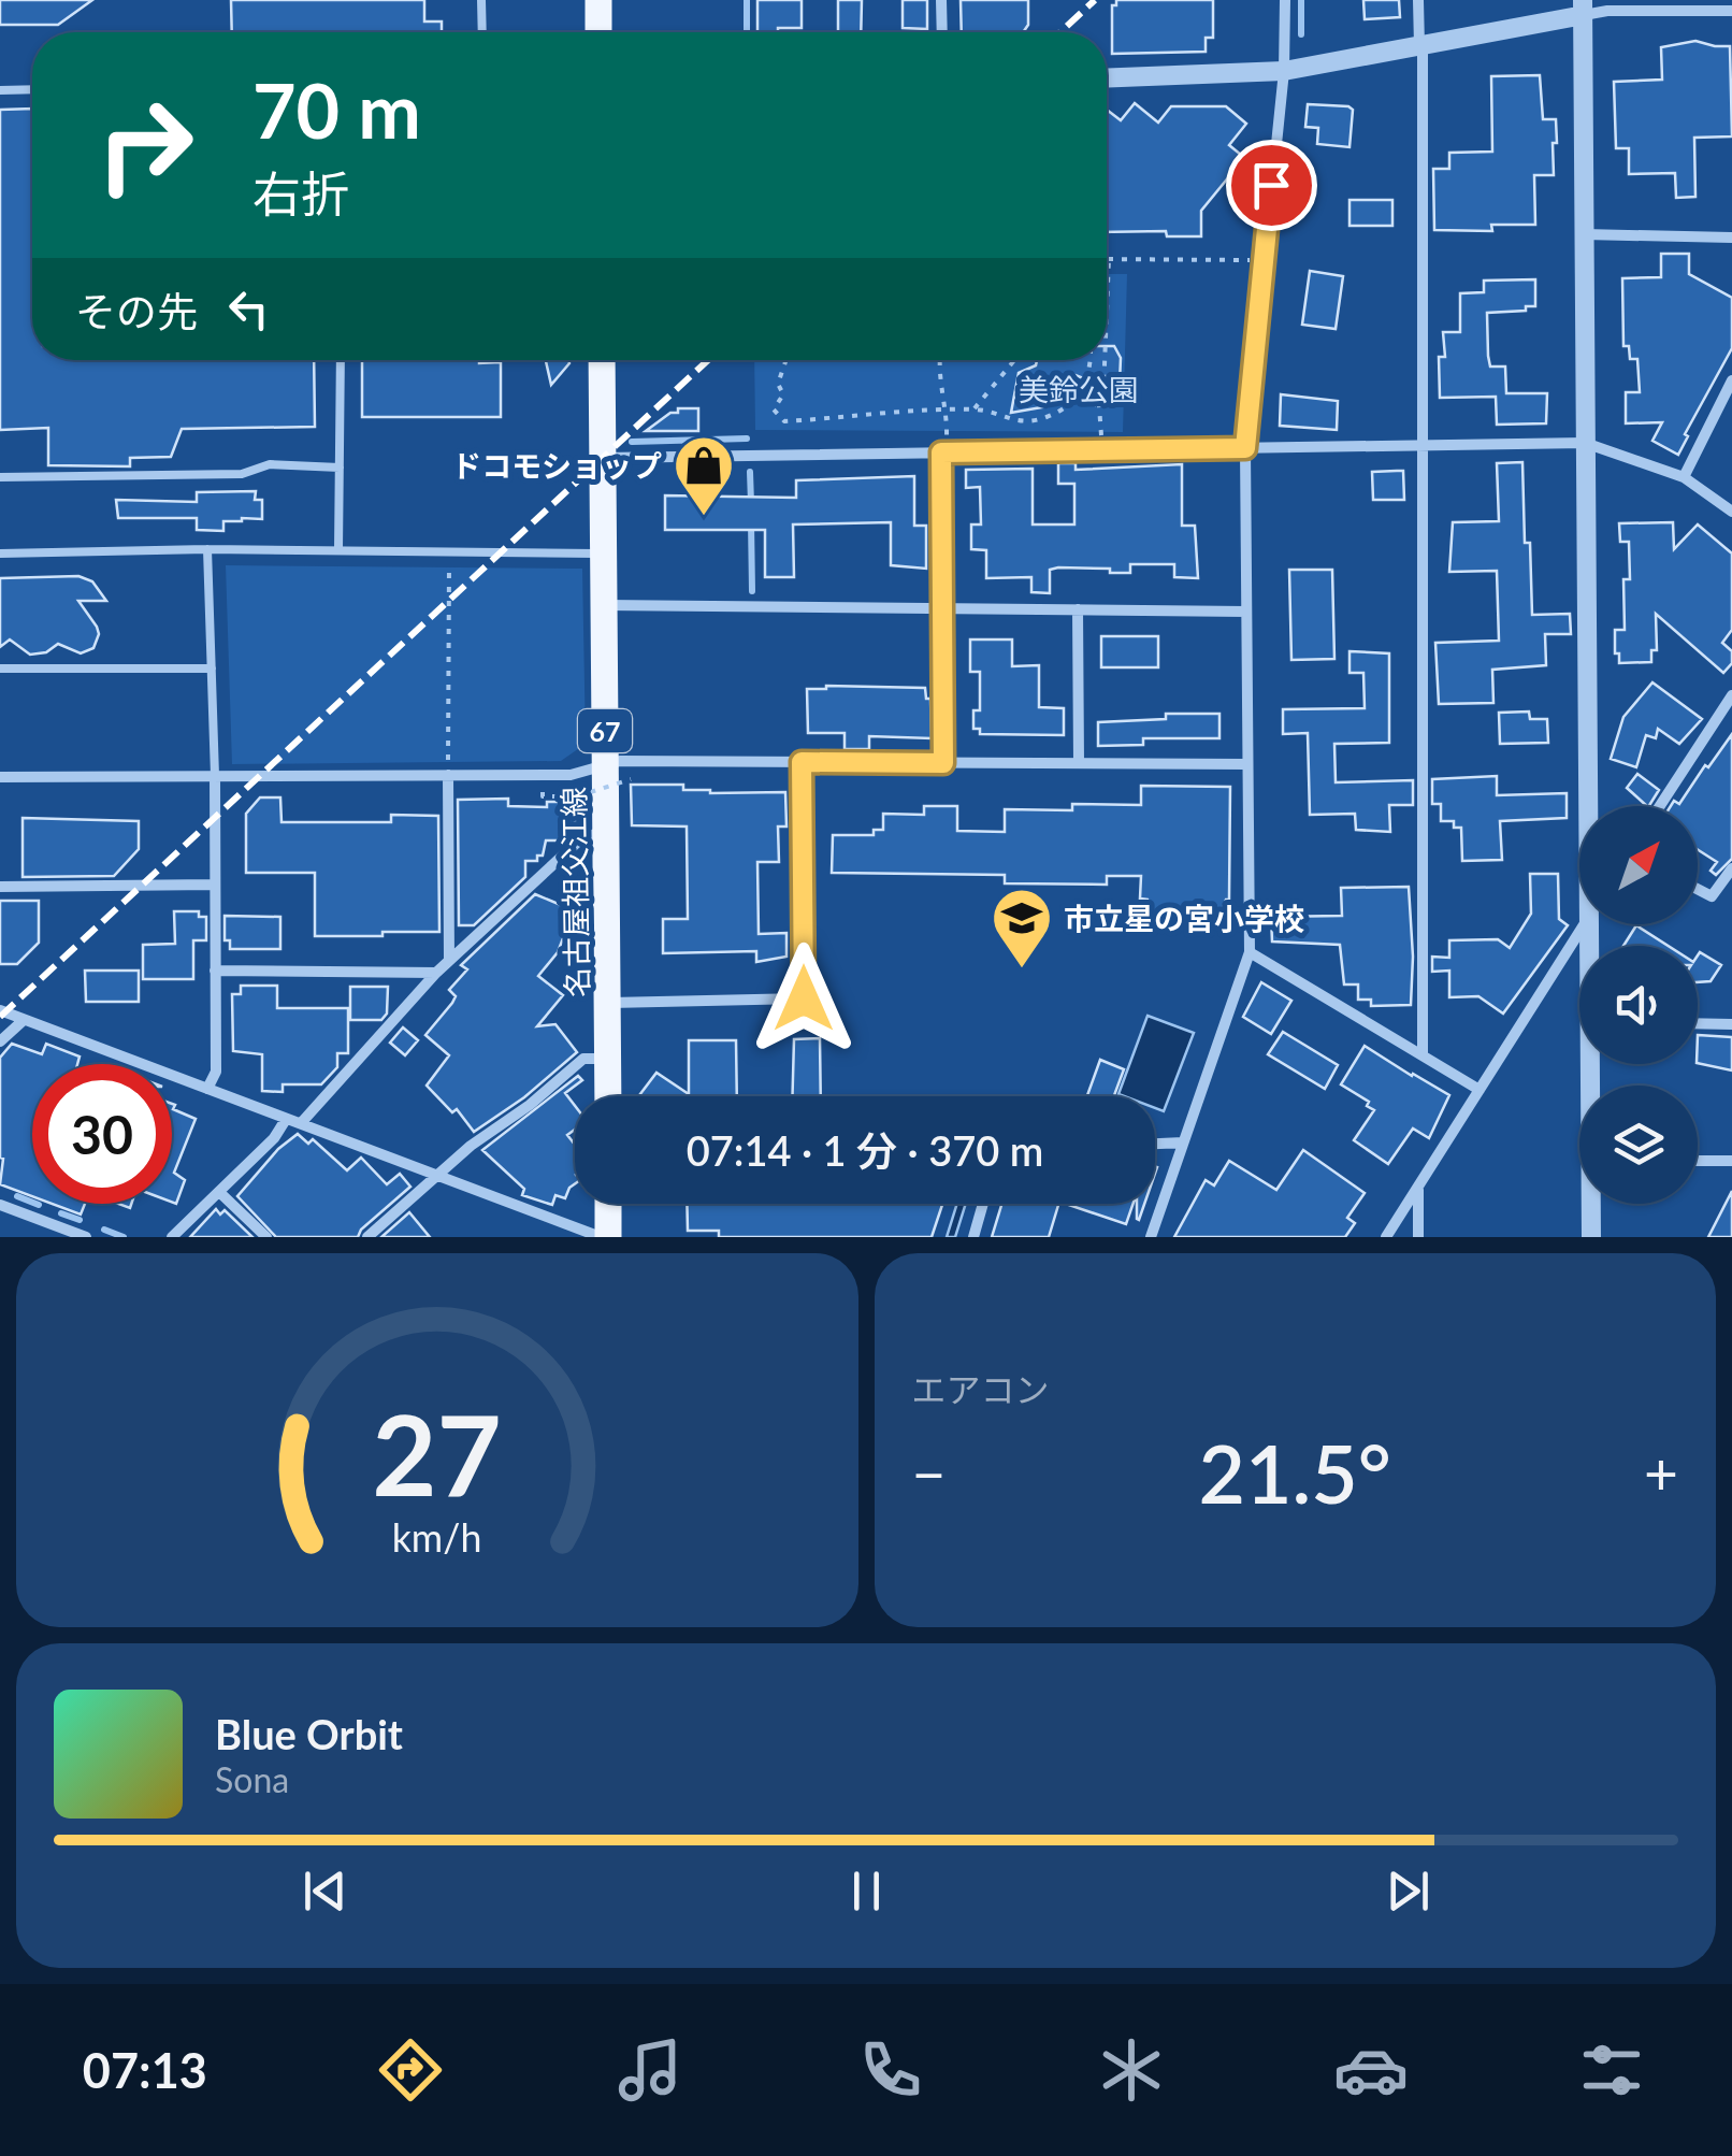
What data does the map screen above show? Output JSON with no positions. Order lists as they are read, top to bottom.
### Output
{
  "streets": {
    "main road": ["67", "名古屋祖父江線"]
  },
  "parks": ["美鈴公園"],
  "places": {
    "shop": ["ドコモショップ"],
    "school or university": ["市立星の宮小学校"]
  },
  "north": "top right",
  "page": {
    "turn": ["70 m", "右折"],
    "then": "その先",
    "limit": "30",
    "trip": "07:14 · 1 分 · 370 m",
    "tile": "エアコン",
    "heat": ["−", "21.5°", "+"],
    "song": ["Blue Orbit", "Sona"],
    "tabs": "07:13",
    "gauge": ["27", "km/h"]
  }
}
